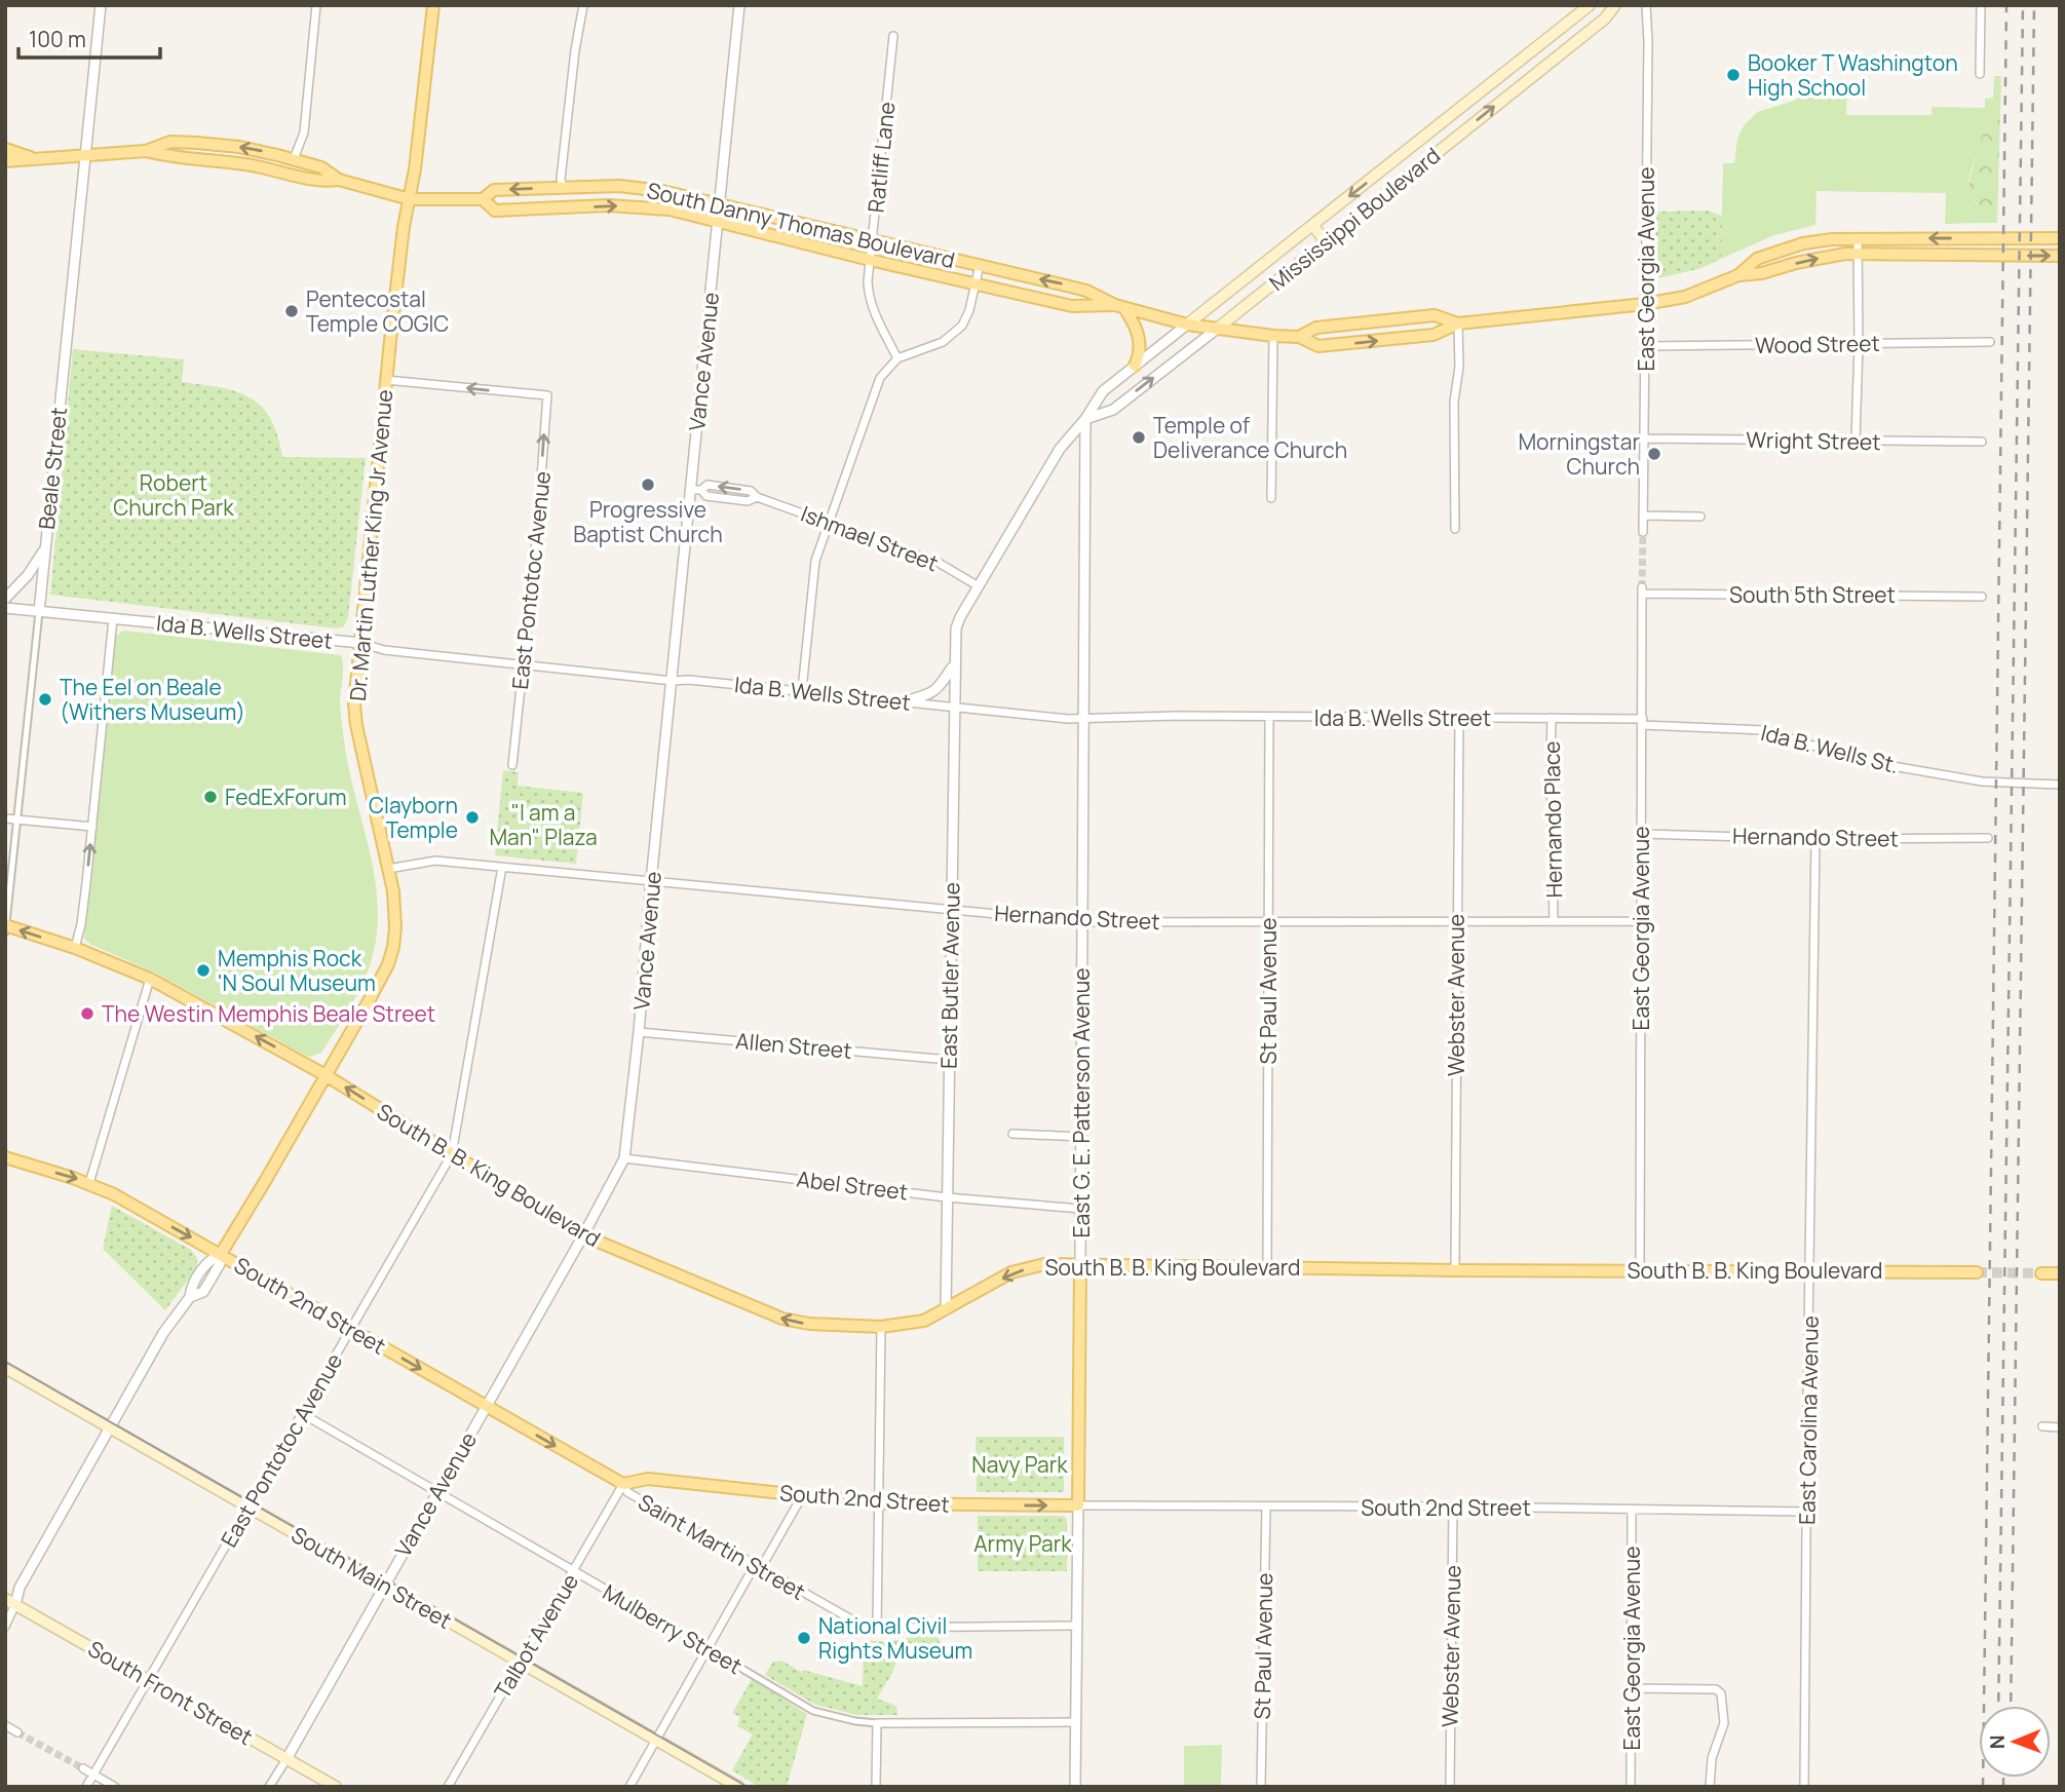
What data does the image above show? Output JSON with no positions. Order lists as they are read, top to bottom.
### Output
{
  "streets": {
    "main road": [
      "Mississippi Boulevard",
      "South Danny Thomas Boulevard",
      "Dr. Martin Luther King Jr Avenue",
      "East G. E. Patterson Avenue",
      "South B. B. King Boulevard",
      "South 2nd Street",
      "South Main Street",
      "South Front Street"
    ],
    "street": [
      "Ratliff Lane",
      "East Georgia Avenue",
      "Wood Street",
      "Vance Avenue",
      "Wright Street",
      "Beale Street",
      "Ishmael Street",
      "East Pontotoc Avenue",
      "South 5th Street",
      "Ida B. Wells Street",
      "Ida B. Wells St.",
      "Hernando Place",
      "Hernando Street",
      "East Butler Avenue",
      "St Paul Avenue",
      "Webster Avenue",
      "Allen Street",
      "Abel Street",
      "East Carolina Avenue",
      "Saint Martin Street",
      "Mulberry Street",
      "Talbot Avenue"
    ]
  },
  "crossings": [
    ["Ratliff Lane", "South Danny Thomas Boulevard"],
    ["Mississippi Boulevard", "South Danny Thomas Boulevard"],
    ["Mississippi Boulevard", "Ishmael Street"],
    ["Mississippi Boulevard", "East Butler Avenue"],
    ["Mississippi Boulevard", "East G. E. Patterson Avenue"],
    ["South Danny Thomas Boulevard", "East Georgia Avenue"],
    ["South Danny Thomas Boulevard", "Vance Avenue"],
    ["South Danny Thomas Boulevard", "Beale Street"],
    ["South Danny Thomas Boulevard", "Dr. Martin Luther King Jr Avenue"],
    ["East Georgia Avenue", "Wood Street"],
    ["East Georgia Avenue", "Wright Street"],
    ["East Georgia Avenue", "South 5th Street"],
    ["East Georgia Avenue", "Ida B. Wells Street"],
    ["East Georgia Avenue", "Ida B. Wells St."],
    ["East Georgia Avenue", "Hernando Street"],
    ["East Georgia Avenue", "South B. B. King Boulevard"],
    ["East Georgia Avenue", "South 2nd Street"],
    ["Vance Avenue", "Ishmael Street"],
    ["Vance Avenue", "Ida B. Wells Street"],
    ["Vance Avenue", "Hernando Street"],
    ["Vance Avenue", "Allen Street"],
    ["Vance Avenue", "South B. B. King Boulevard"],
    ["Vance Avenue", "Abel Street"],
    ["Vance Avenue", "South 2nd Street"],
    ["Vance Avenue", "South Main Street"],
    ["Vance Avenue", "Mulberry Street"],
    ["Vance Avenue", "South Front Street"],
    ["Beale Street", "Ida B. Wells Street"],
    ["Beale Street", "South B. B. King Boulevard"],
    ["Dr. Martin Luther King Jr Avenue", "East Pontotoc Avenue"],
    ["Dr. Martin Luther King Jr Avenue", "Ida B. Wells Street"],
    ["Dr. Martin Luther King Jr Avenue", "Hernando Street"],
    ["Dr. Martin Luther King Jr Avenue", "South B. B. King Boulevard"],
    ["Dr. Martin Luther King Jr Avenue", "South 2nd Street"],
    ["Dr. Martin Luther King Jr Avenue", "South Main Street"],
    ["Dr. Martin Luther King Jr Avenue", "South Front Street"],
    ["East Pontotoc Avenue", "Ida B. Wells Street"],
    ["East Pontotoc Avenue", "Hernando Street"],
    ["East Pontotoc Avenue", "South B. B. King Boulevard"],
    ["East Pontotoc Avenue", "South 2nd Street"],
    ["East Pontotoc Avenue", "South Main Street"],
    ["East Pontotoc Avenue", "Mulberry Street"],
    ["East Pontotoc Avenue", "South Front Street"],
    ["Ida B. Wells Street", "Ida B. Wells St."],
    ["Ida B. Wells Street", "Hernando Place"],
    ["Ida B. Wells Street", "East Butler Avenue"],
    ["Ida B. Wells Street", "St Paul Avenue"],
    ["Ida B. Wells Street", "Webster Avenue"],
    ["Ida B. Wells Street", "East G. E. Patterson Avenue"],
    ["Hernando Place", "Hernando Street"],
    ["Hernando Street", "East Butler Avenue"],
    ["Hernando Street", "St Paul Avenue"],
    ["Hernando Street", "Webster Avenue"],
    ["Hernando Street", "East G. E. Patterson Avenue"],
    ["Hernando Street", "East Carolina Avenue"],
    ["East Butler Avenue", "Allen Street"],
    ["East Butler Avenue", "South B. B. King Boulevard"],
    ["East Butler Avenue", "Abel Street"],
    ["St Paul Avenue", "South B. B. King Boulevard"],
    ["St Paul Avenue", "South 2nd Street"],
    ["Webster Avenue", "South B. B. King Boulevard"],
    ["Webster Avenue", "South 2nd Street"],
    ["East G. E. Patterson Avenue", "South B. B. King Boulevard"],
    ["East G. E. Patterson Avenue", "Abel Street"],
    ["East G. E. Patterson Avenue", "South 2nd Street"],
    ["East G. E. Patterson Avenue", "Saint Martin Street"],
    ["East G. E. Patterson Avenue", "Mulberry Street"],
    ["South B. B. King Boulevard", "East Carolina Avenue"],
    ["South 2nd Street", "East Carolina Avenue"],
    ["South 2nd Street", "Saint Martin Street"],
    ["South 2nd Street", "Talbot Avenue"],
    ["Saint Martin Street", "Talbot Avenue"],
    ["South Main Street", "Talbot Avenue"],
    ["Mulberry Street", "Talbot Avenue"]
  ],
  "one_way": ["South B. B. King Boulevard", "South 2nd Street"],
  "parks": [
    "Robert Church Park",
    "\"I am a Man\" Plaza",
    "Navy Park",
    "Army Park"
  ],
  "places": [
    "Booker T Washington High School",
    "Pentecostal Temple COGIC",
    "Temple of Deliverance Church",
    "Morningstar Church",
    "Progressive Baptist Church",
    "The Eel on Beale (Withers Museum)",
    "FedExForum",
    "Clayborn Temple",
    "Memphis Rock 'N Soul Museum",
    "The Westin Memphis Beale Street",
    "National Civil Rights Museum"
  ],
  "scale_bar": "100 m",
  "north": "left"
}
